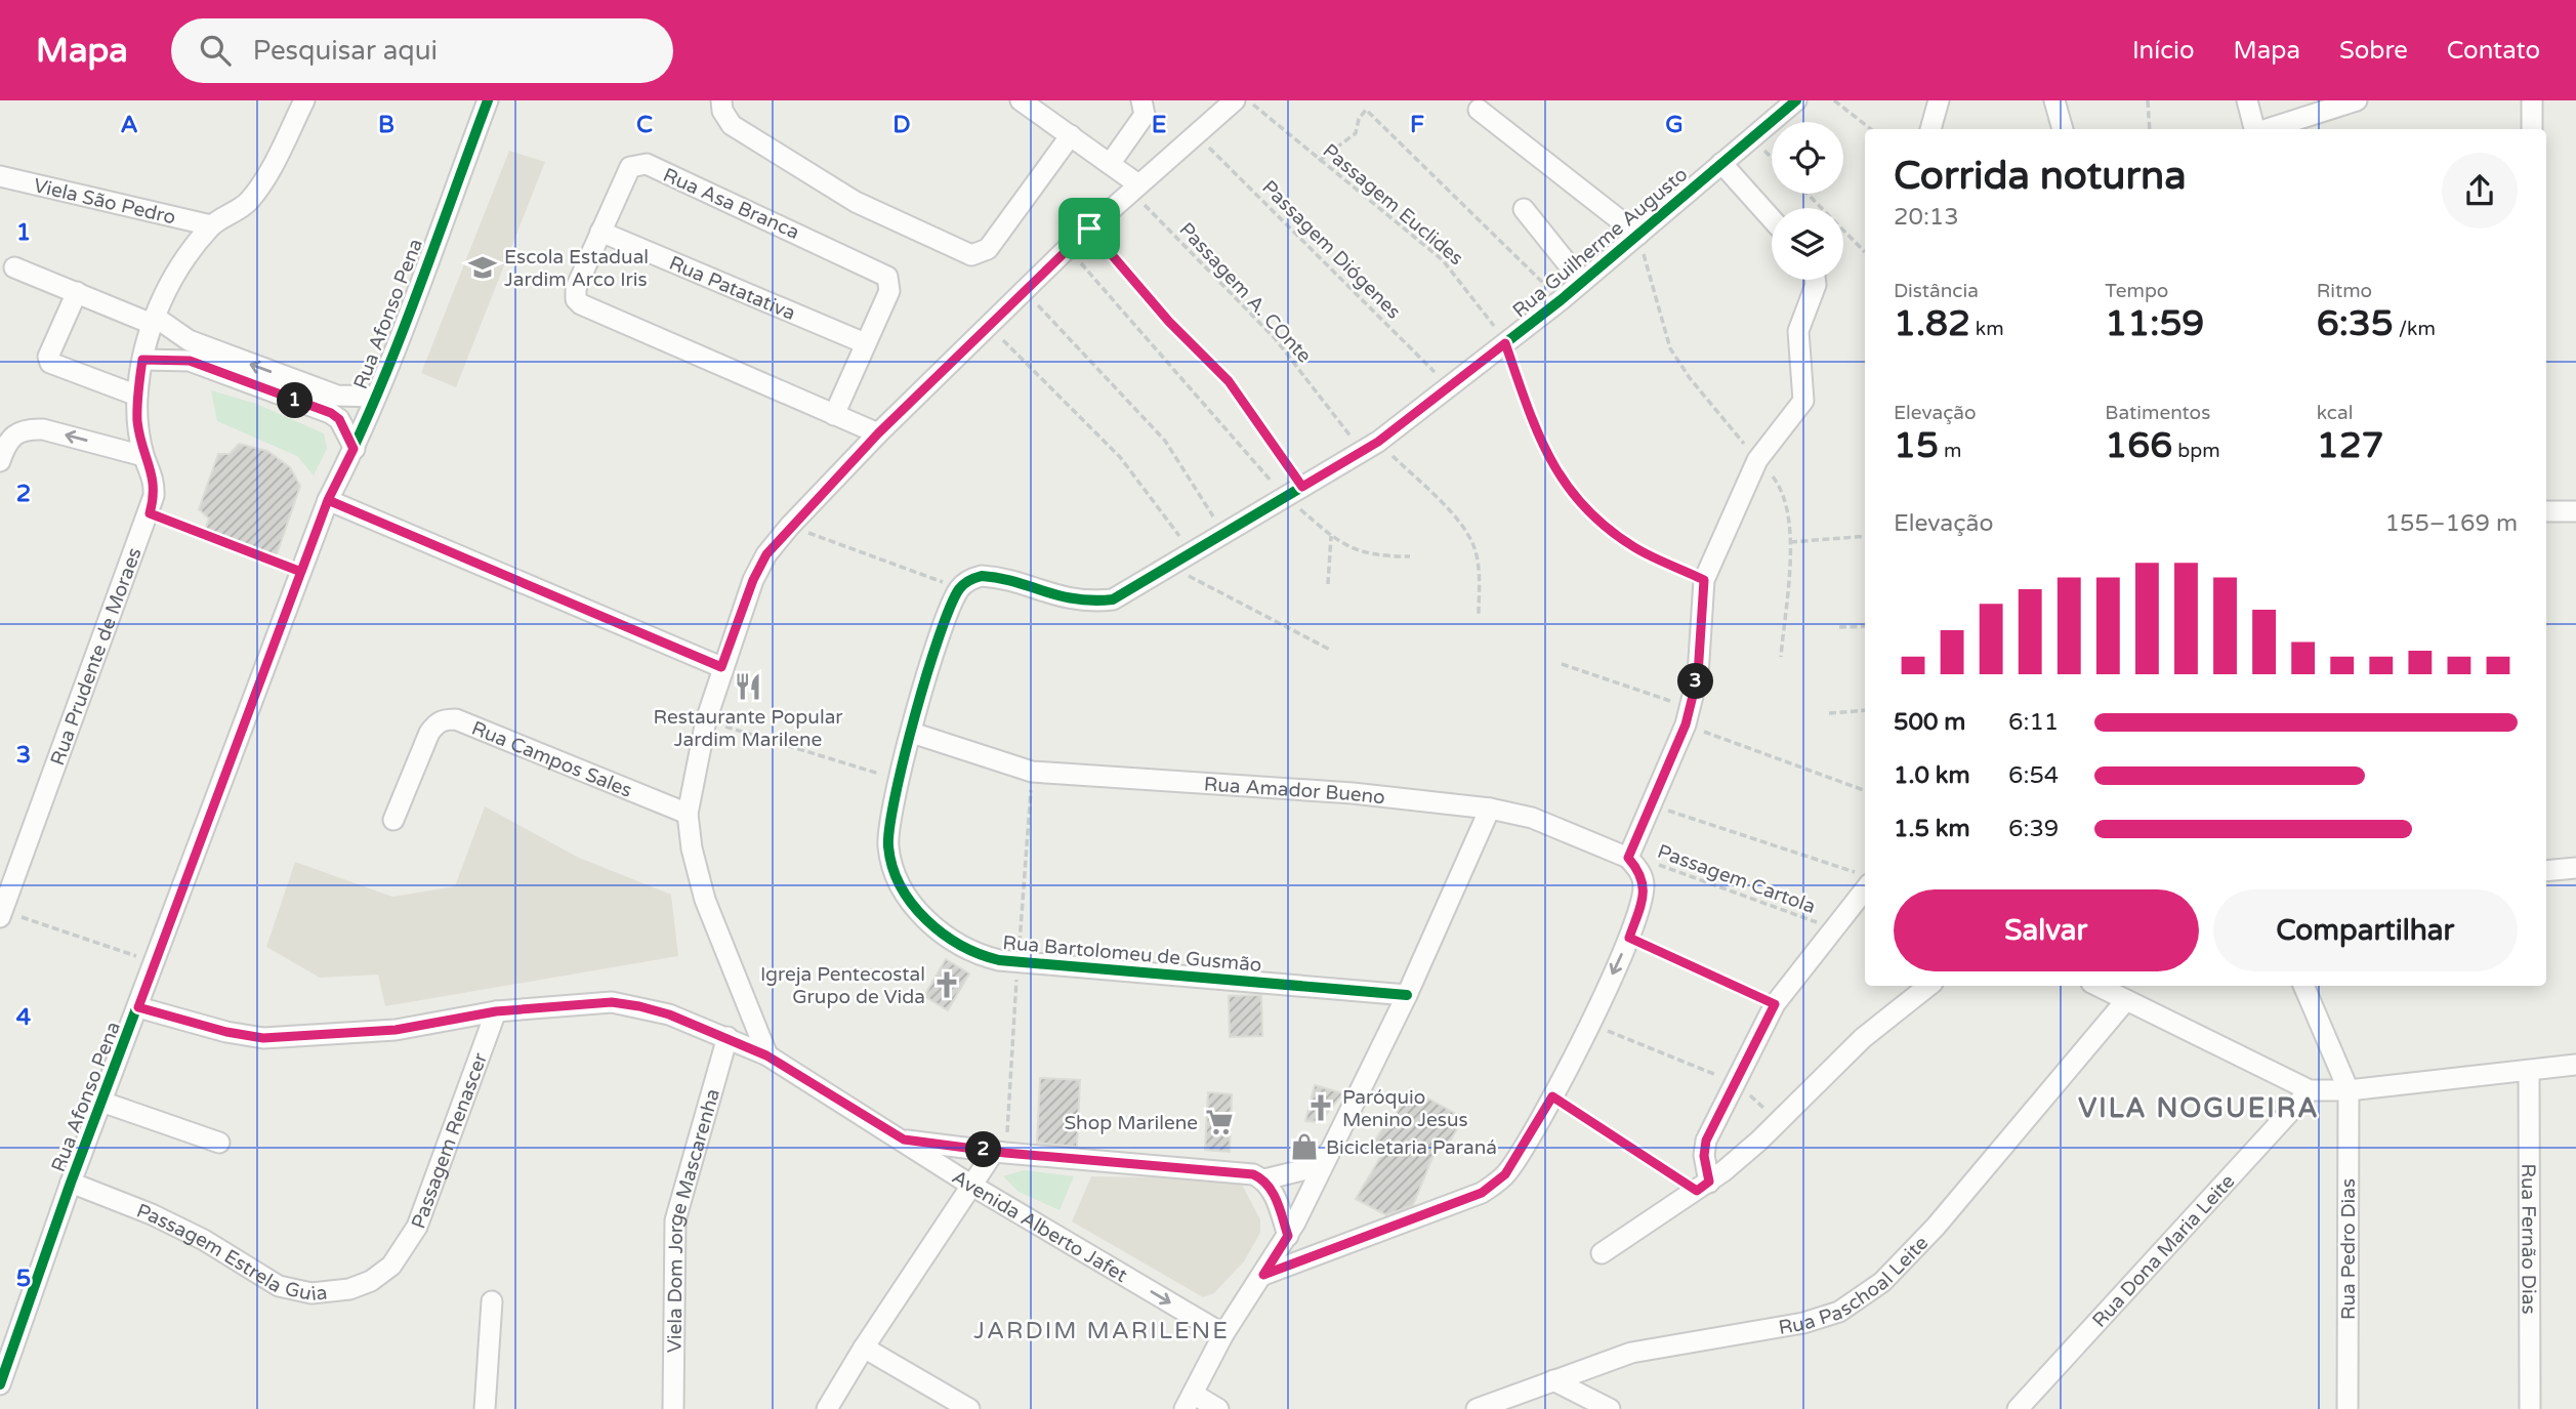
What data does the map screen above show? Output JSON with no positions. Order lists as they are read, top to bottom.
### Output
{
  "streets": {
    "street": [
      "Viela São Pedro",
      "Rua Asa Branca",
      "Rua Guilherme Augusto",
      "Rua Patatativa",
      "Rua Afonso Pena",
      "Rua Prudente de Moraes",
      "Rua Campos Sales",
      "Rua Amador Bueno",
      "Rua Bartolomeu de Gusmão",
      "Passagem Renascer",
      "Viela Dom Jorge Mascarenha",
      "Avenida Alberto Jafet",
      "Rua Fernão Dias",
      "Passagem Estrela Guia",
      "Rua Pedro Dias",
      "Rua Dona Maria Leite",
      "Rua Paschoal Leite"
    ],
    "path": [
      "Passagem Euclides",
      "Passagem Diógenes",
      "Passagem A. COnte",
      "Passagem Cartola"
    ]
  },
  "crossings": [
    ["Viela São Pedro", "Rua Prudente de Moraes"],
    ["Rua Asa Branca", "Rua Patatativa"],
    ["Passagem Euclides", "Rua Guilherme Augusto"],
    ["Rua Guilherme Augusto", "Passagem Diógenes"],
    ["Rua Guilherme Augusto", "Passagem A. COnte"],
    ["Rua Guilherme Augusto", "Rua Bartolomeu de Gusmão"],
    ["Rua Afonso Pena", "Avenida Alberto Jafet"],
    ["Rua Afonso Pena", "Passagem Estrela Guia"],
    ["Rua Amador Bueno", "Passagem Cartola"],
    ["Rua Amador Bueno", "Rua Bartolomeu de Gusmão"],
    ["Passagem Renascer", "Avenida Alberto Jafet"],
    ["Passagem Renascer", "Passagem Estrela Guia"],
    ["Viela Dom Jorge Mascarenha", "Avenida Alberto Jafet"]
  ],
  "districts": ["VILA NOGUEIRA", "JARDIM MARILENE"],
  "places": {
    "school or university": ["Escola Estadual Jardim Arco Iris"],
    "restaurant": ["Restaurante Popular Jardim Marilene"],
    "church": ["Igreja Pentecostal Grupo de Vida", "Paróquio Menino Jesus"],
    "supermarket": ["Shop Marilene"],
    "shop": ["Bicicletaria Paraná"]
  },
  "page": {
    "header": "Mapa",
    "search": "Pesquisar aqui",
    "nav": [
      "Início",
      "Mapa",
      "Sobre",
      "Contato"
    ],
    "heading": ["Corrida noturna", "20:13"],
    "stats": [
      ["Distância", "1.82 km"],
      ["Tempo", "11:59"],
      ["Ritmo", "6:35 /km"],
      ["Elevação", "15 m"],
      ["Batimentos", "166 bpm"],
      ["kcal", "127"]
    ],
    "pins": ["1", "3", "2"],
    "chart": ["Elevação", "155–169 m"],
    "list": [
      {
        "name": "500 m",
        "note": "6:11"
      },
      {
        "name": "1.0 km",
        "note": "6:54"
      },
      {
        "name": "1.5 km",
        "note": "6:39"
      }
    ],
    "buttons": ["Salvar", "Compartilhar"]
  },
  "grid": {
    "columns": [
      "A",
      "B",
      "C",
      "D",
      "E",
      "F",
      "G"
    ],
    "rows": [
      "1",
      "2",
      "3",
      "4",
      "5"
    ]
  }
}
